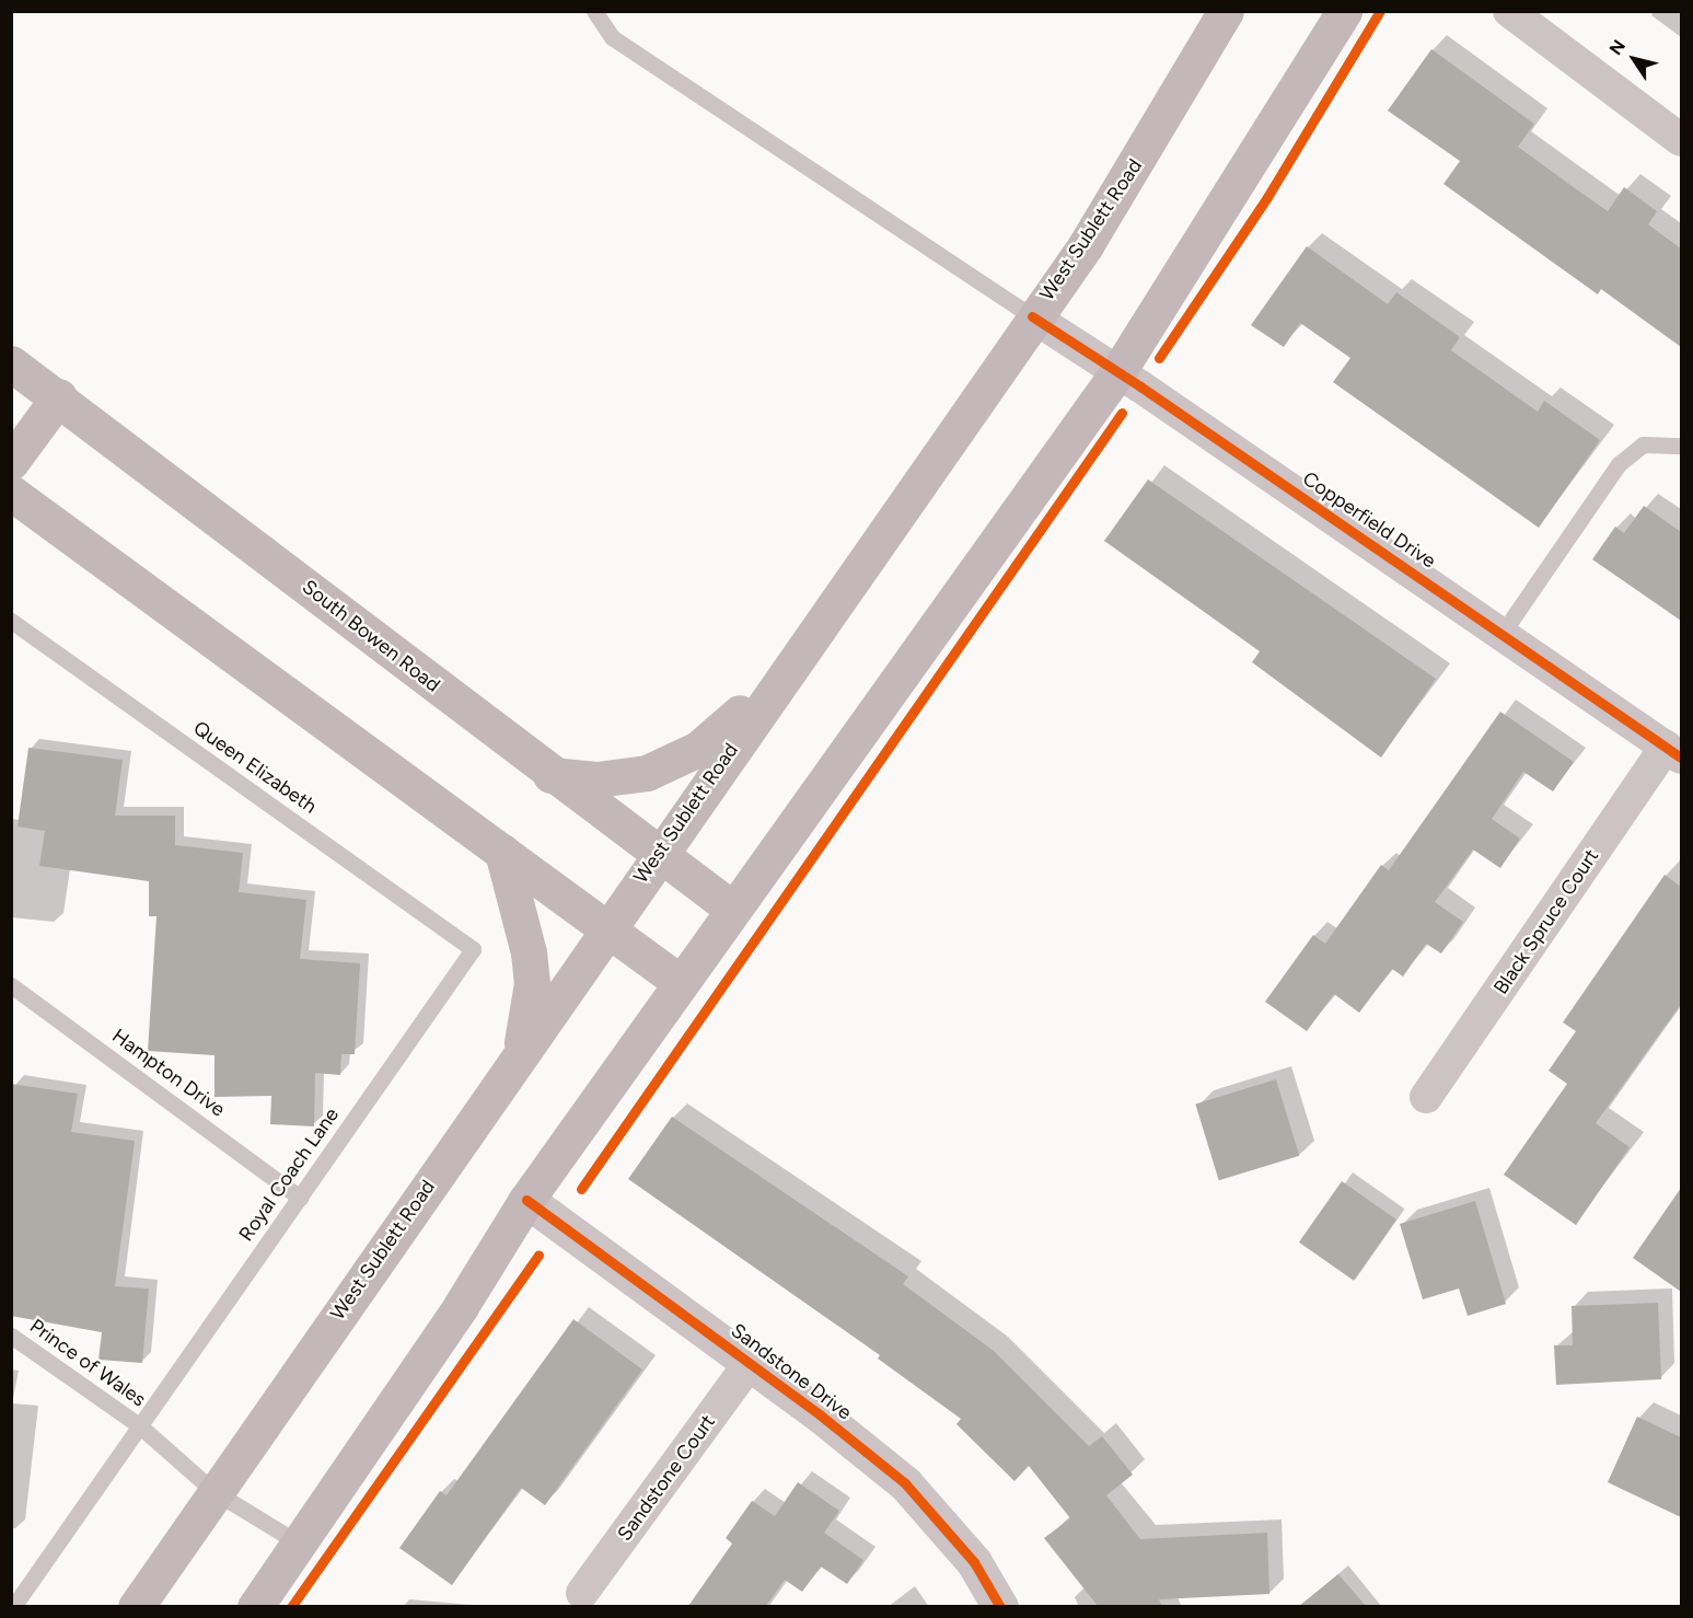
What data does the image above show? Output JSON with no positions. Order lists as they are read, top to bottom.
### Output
{
  "streets": {
    "main road": ["West Sublett Road", "South Bowen Road"],
    "street": [
      "Copperfield Drive",
      "Black Spruce Court",
      "Sandstone Drive",
      "Sandstone Court"
    ],
    "lane": [
      "Queen Elizabeth",
      "Hampton Drive",
      "Royal Coach Lane",
      "Prince of Wales"
    ]
  },
  "crossings": [
    ["West Sublett Road", "Copperfield Drive"],
    ["West Sublett Road", "South Bowen Road"],
    ["West Sublett Road", "Prince of Wales"],
    ["Copperfield Drive", "Black Spruce Court"],
    ["Queen Elizabeth", "Royal Coach Lane"],
    ["Hampton Drive", "Royal Coach Lane"],
    ["Royal Coach Lane", "Prince of Wales"],
    ["Sandstone Drive", "Sandstone Court"]
  ],
  "north": "top left"
}
